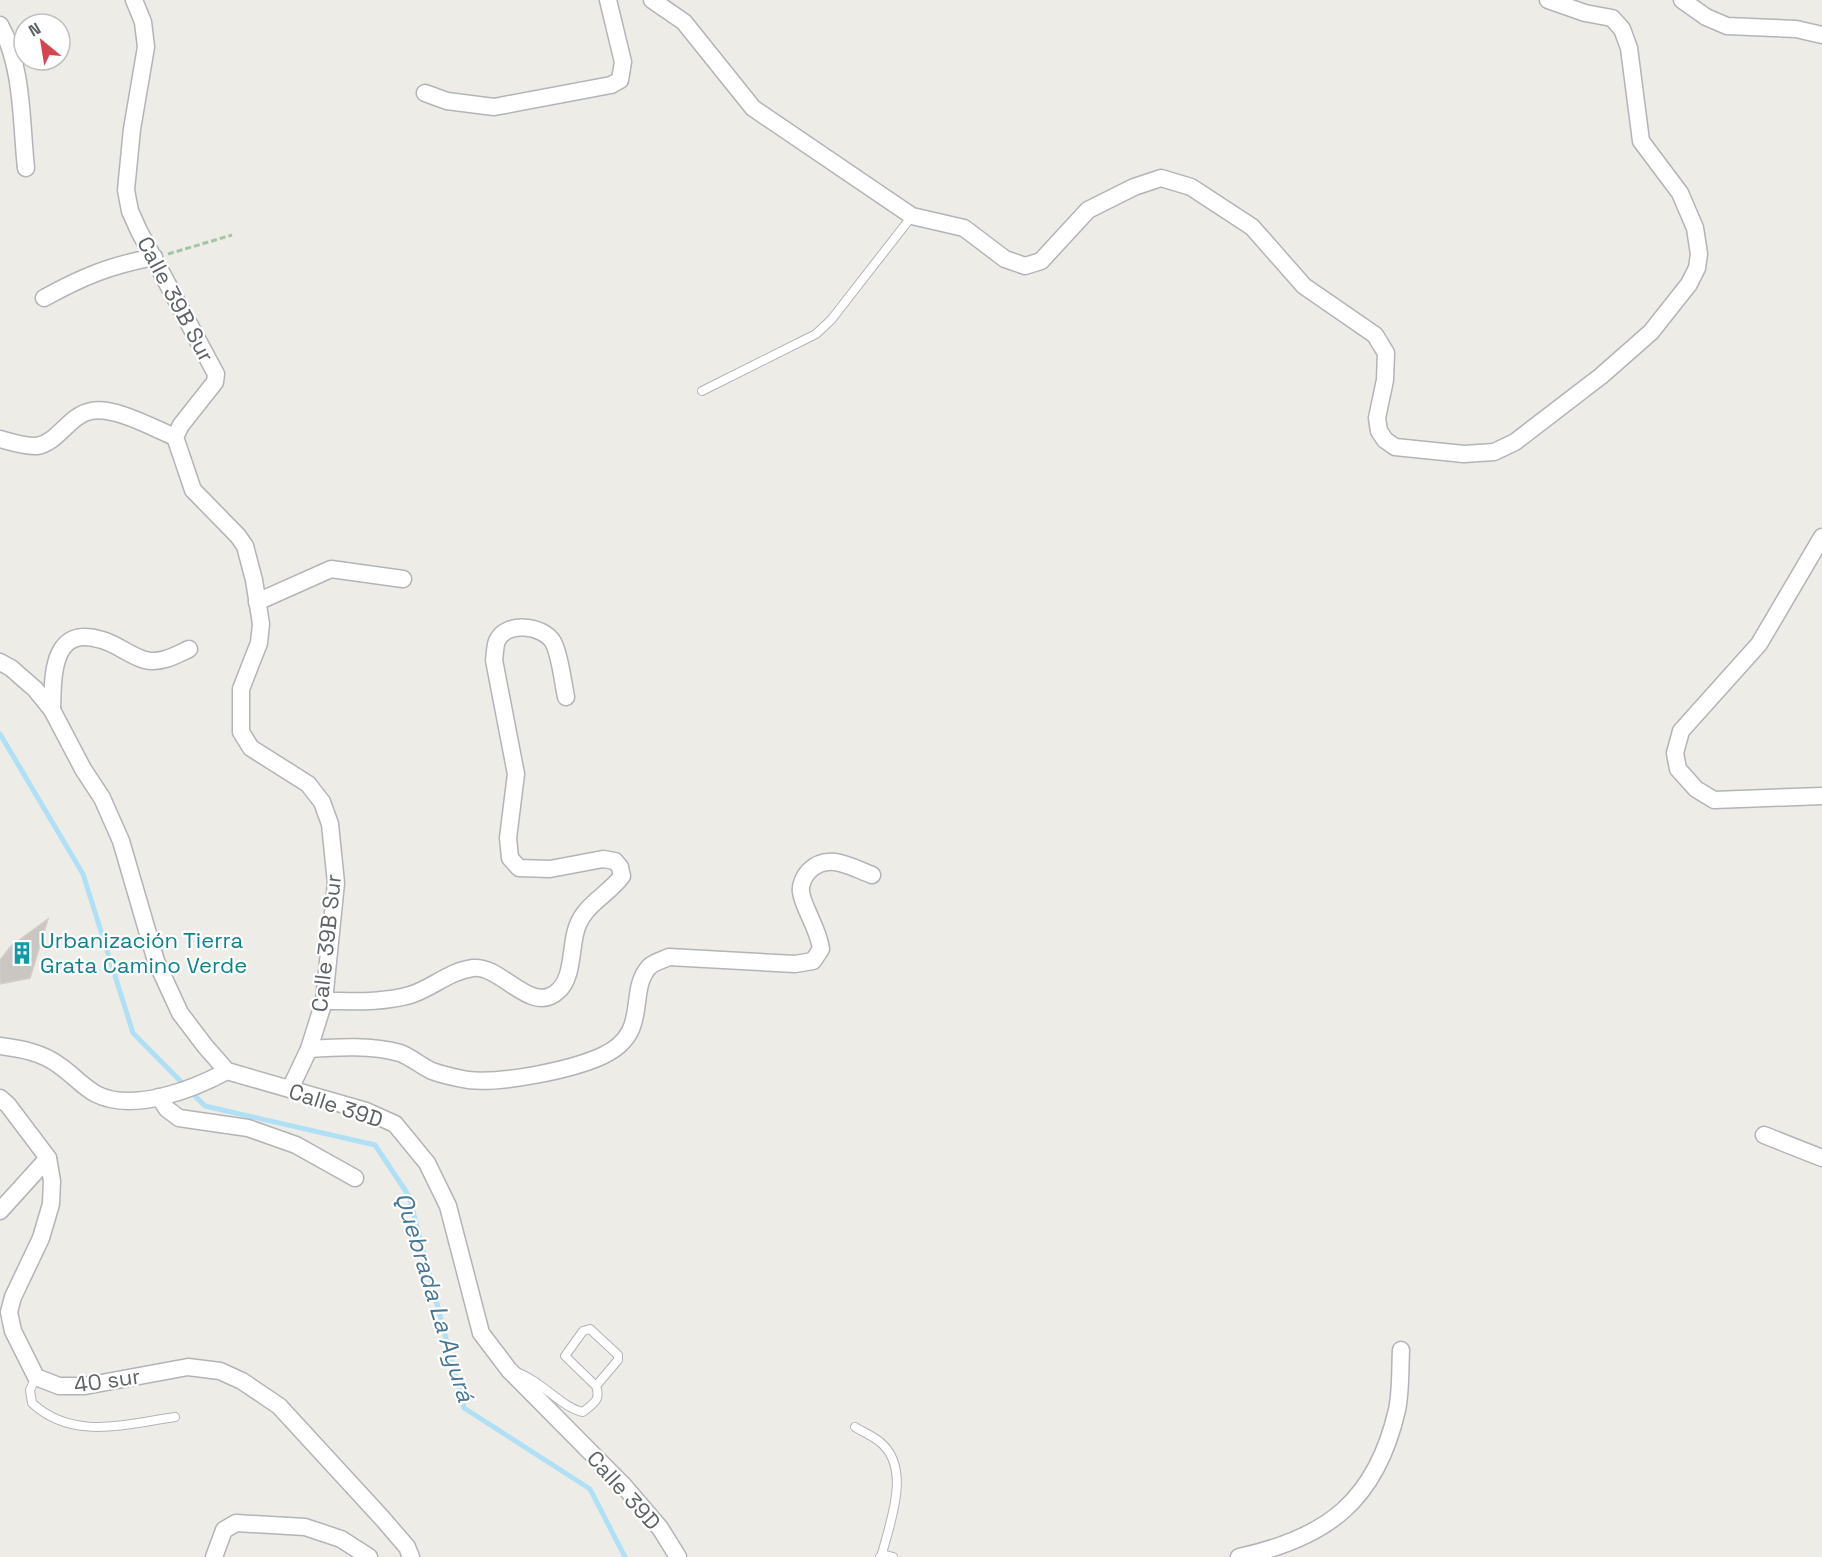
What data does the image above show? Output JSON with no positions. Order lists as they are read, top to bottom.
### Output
{
  "streets": {
    "street": ["Calle 39B Sur", "Calle 39D", "40 sur"]
  },
  "crossings": [
    ["Calle 39B Sur", "Calle 39D"]
  ],
  "water": ["Quebrada La Ayurá"],
  "places": {
    "building": ["Urbanización Tierra Grata Camino Verde"]
  },
  "north": "top left"
}
